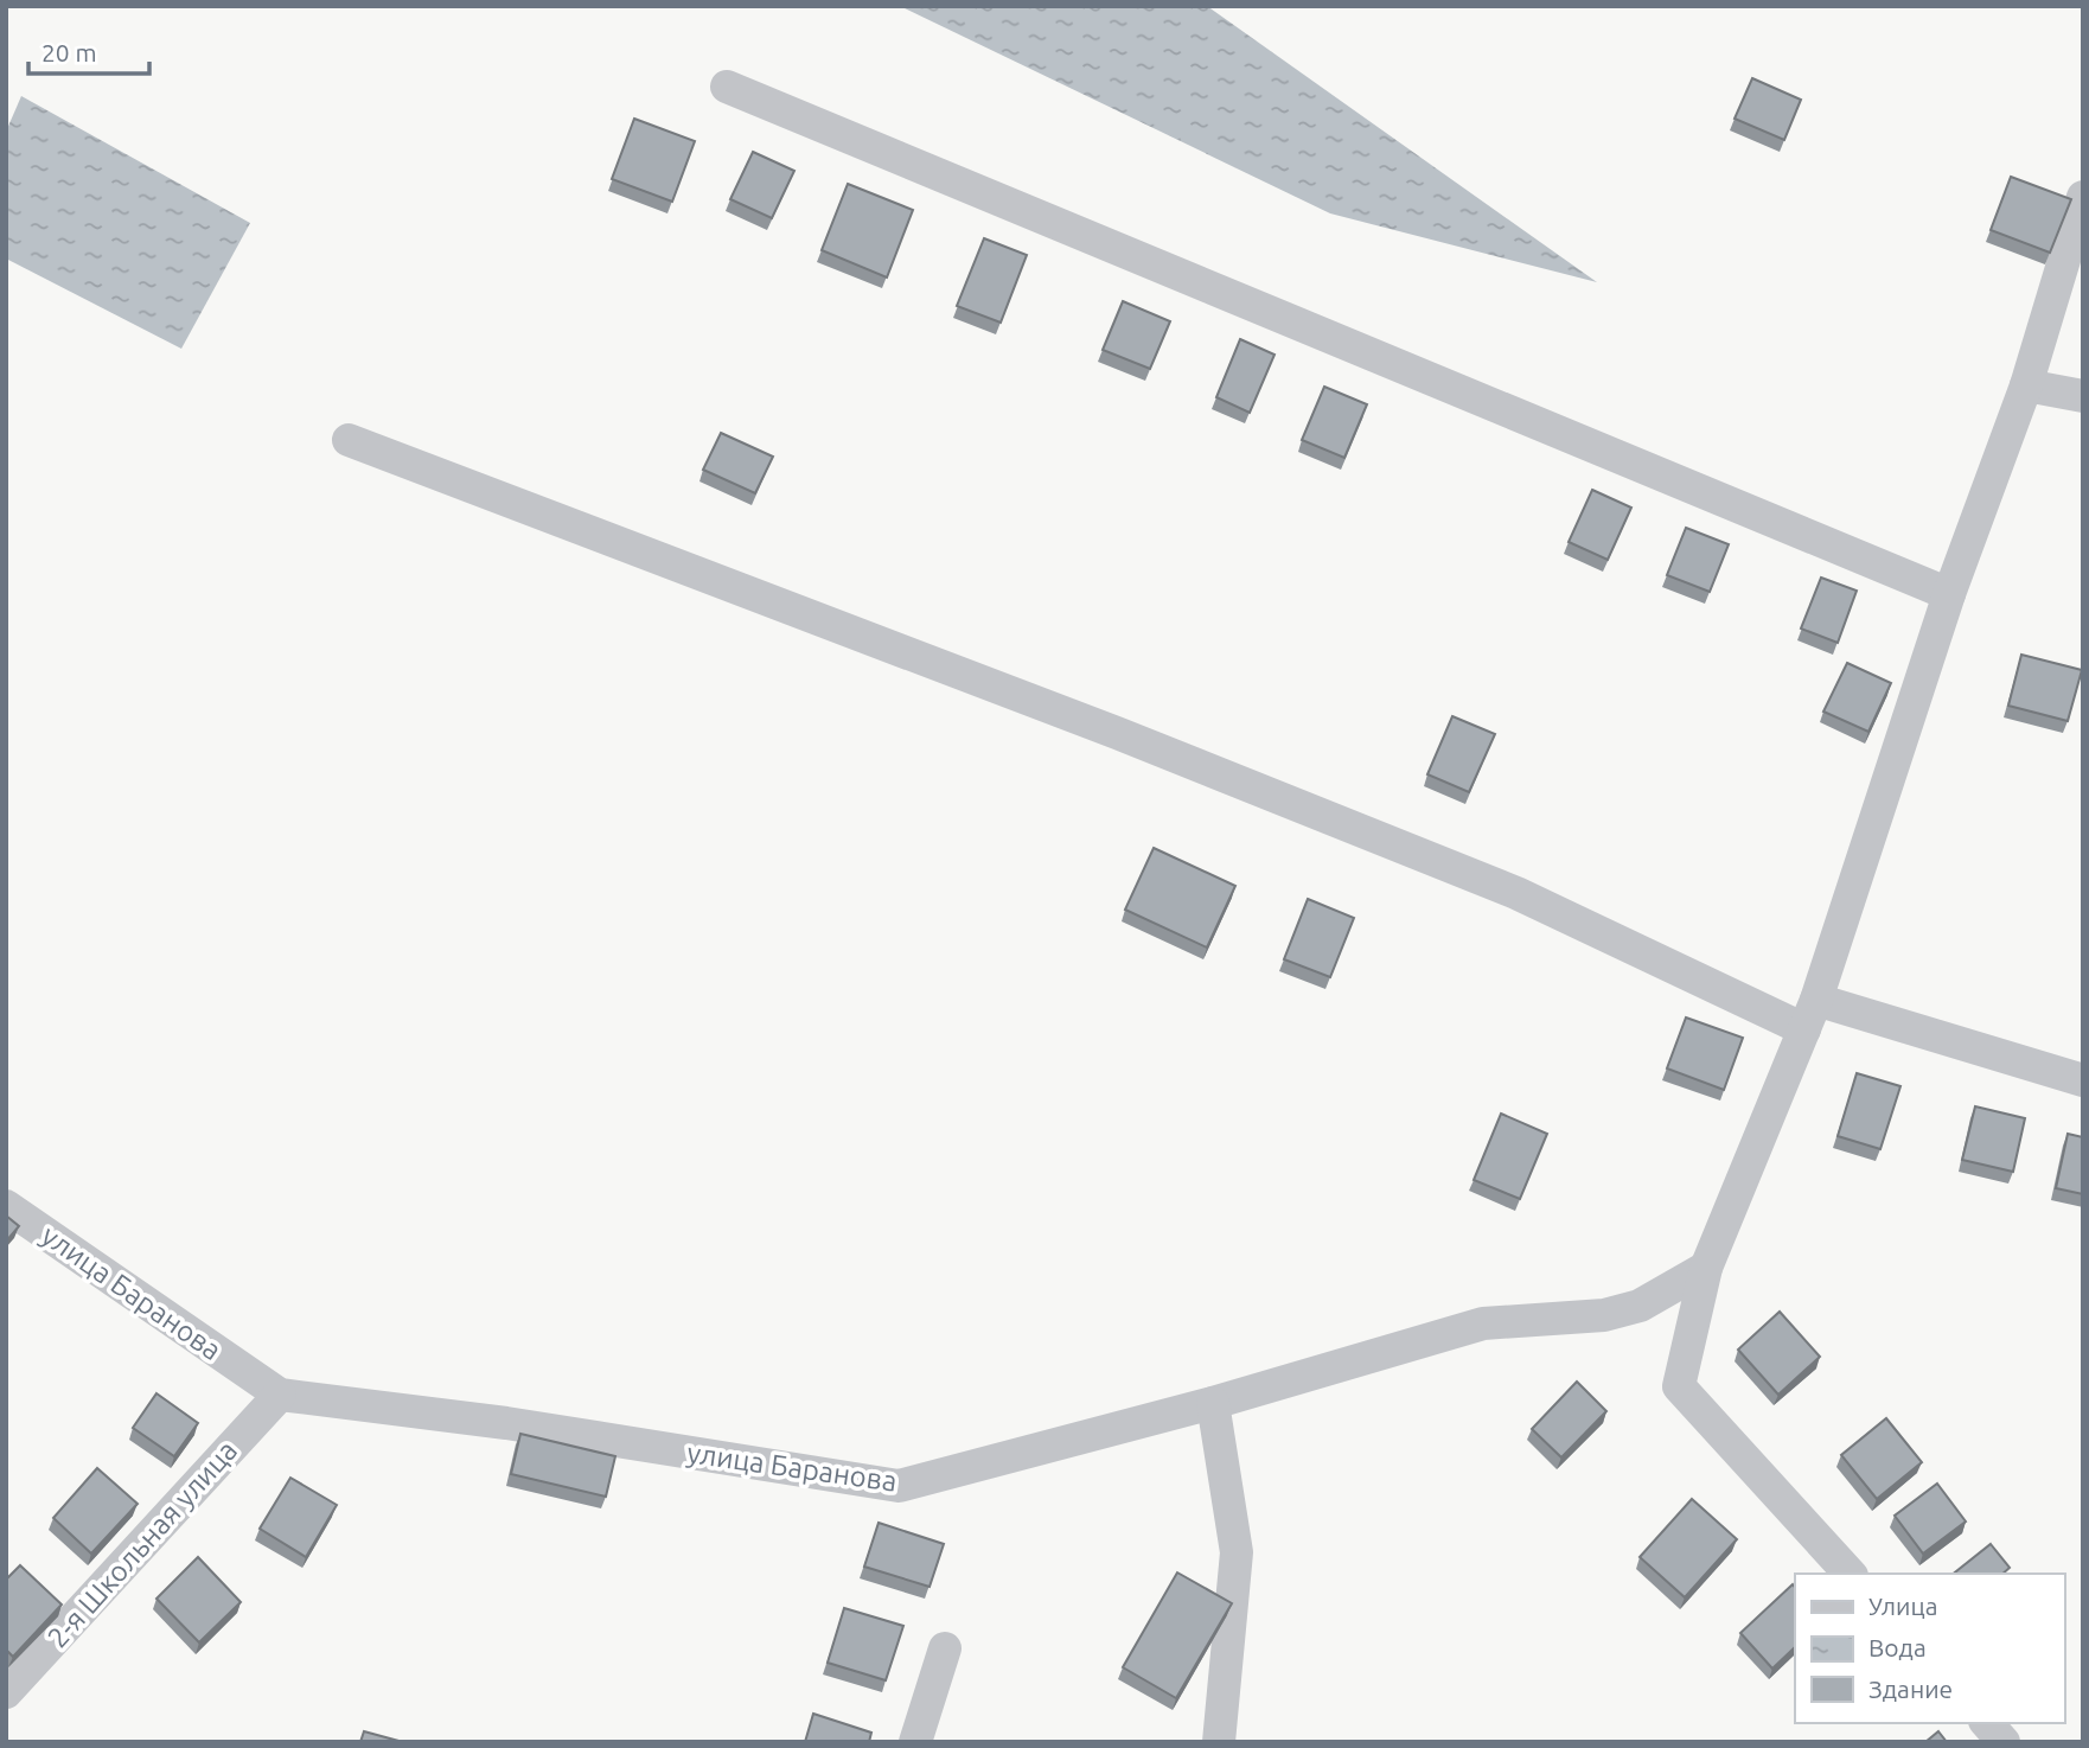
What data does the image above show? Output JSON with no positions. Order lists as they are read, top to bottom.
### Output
{
  "streets": {
    "street": ["улица Баранова", "2-я Школьная улица"]
  },
  "crossings": [
    ["улица Баранова", "2-я Школьная улица"]
  ],
  "legend": ["Улица", "Вода", "Здание"],
  "scale_bar": "20 m"
}
